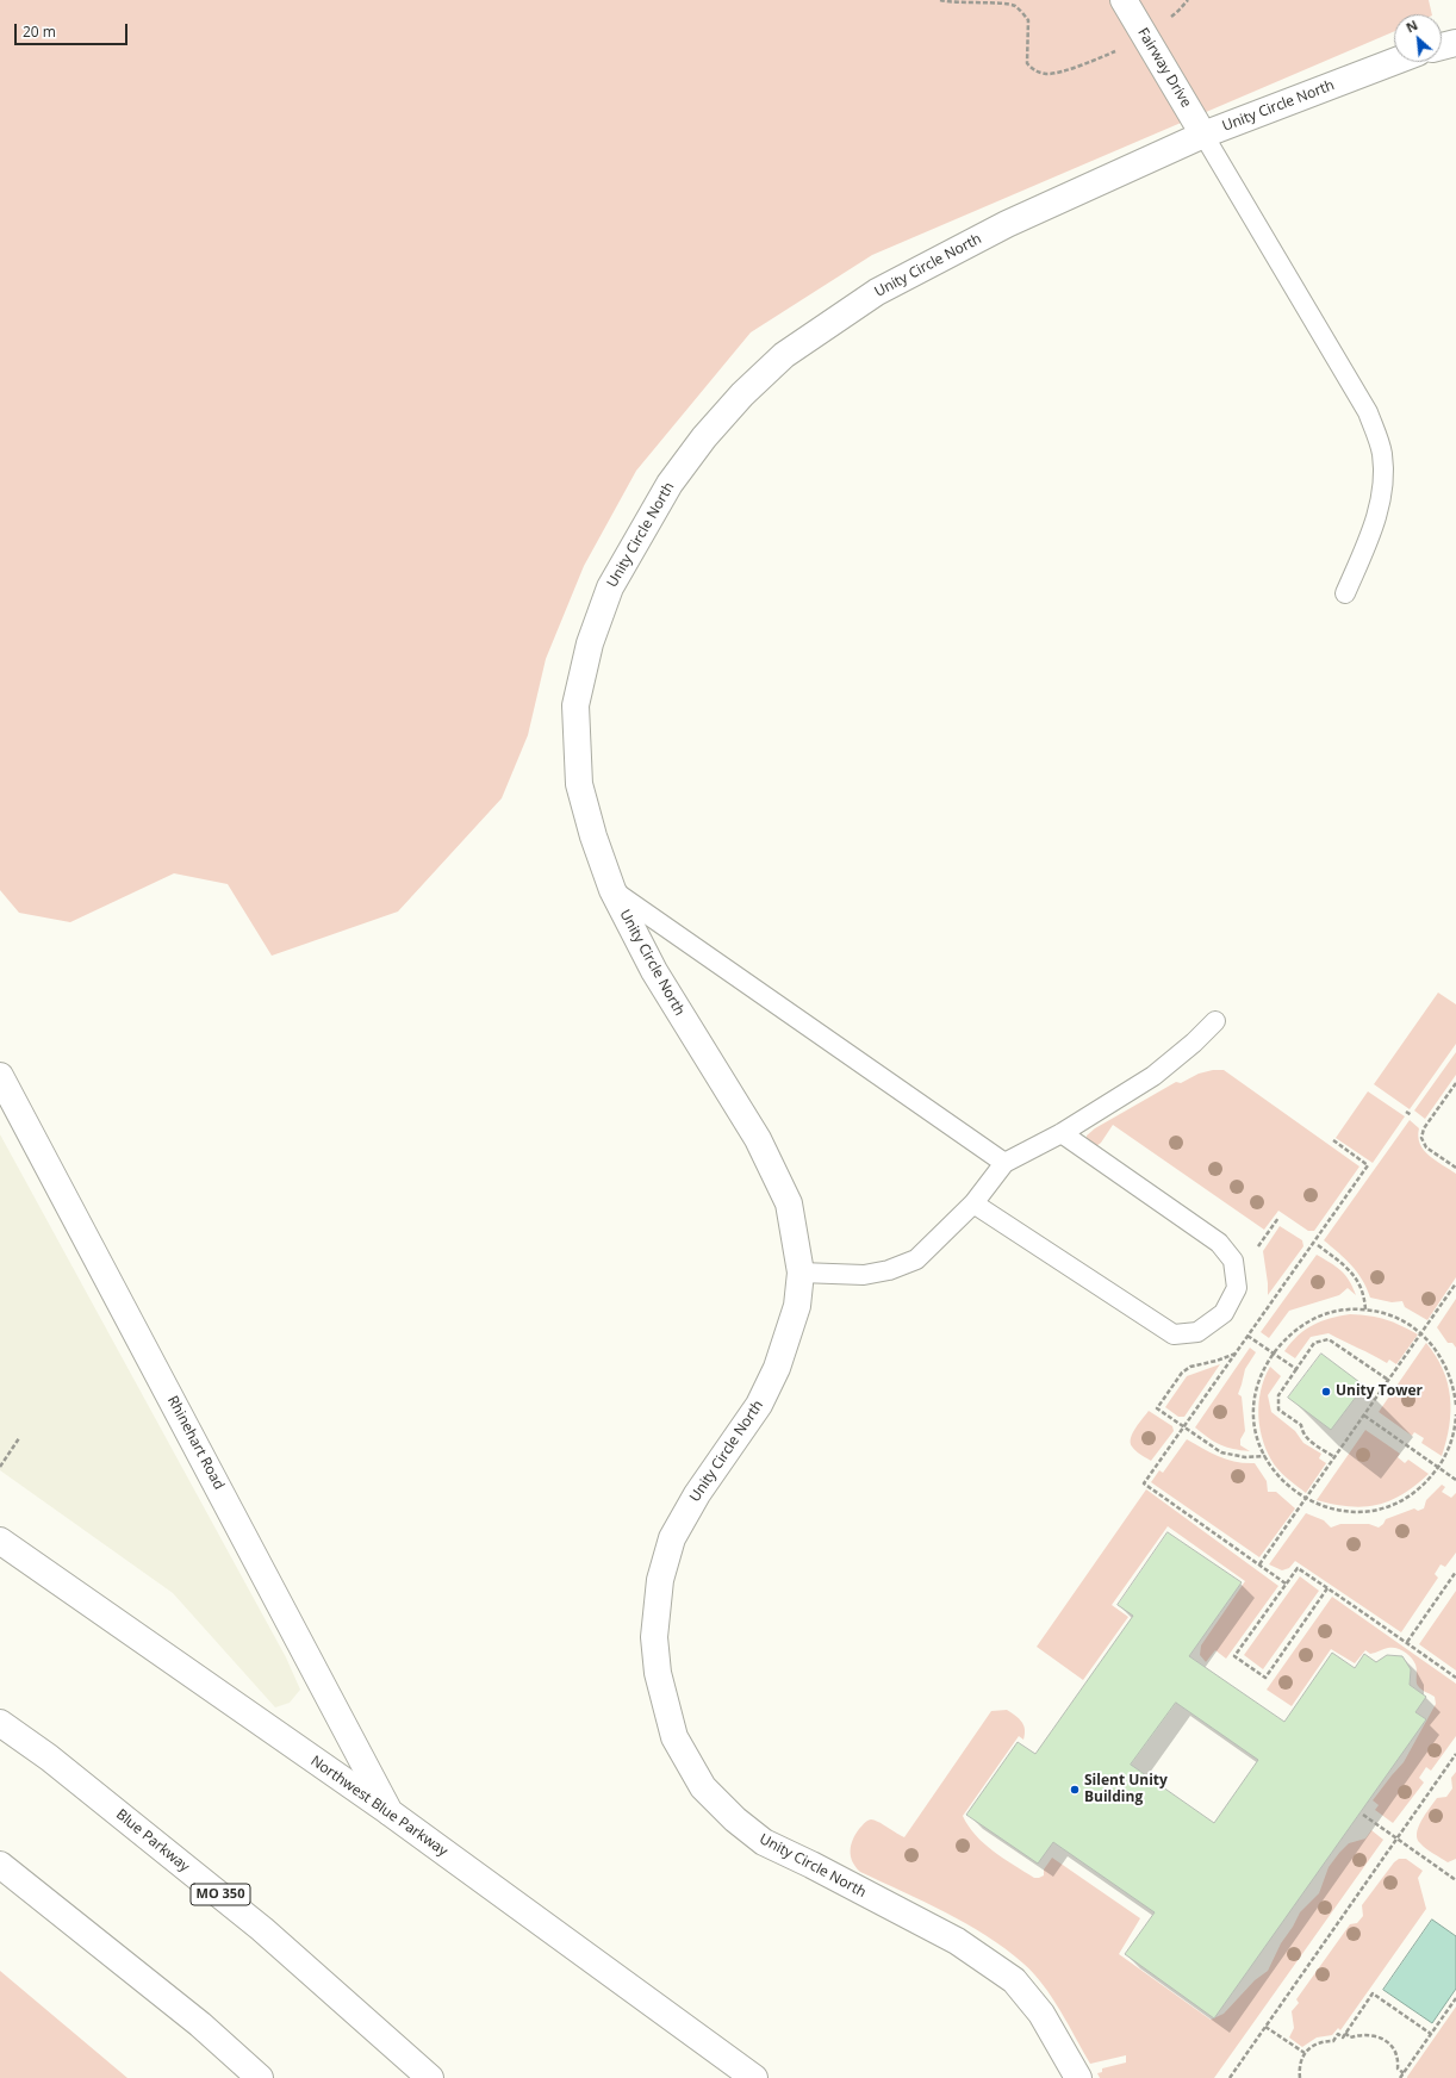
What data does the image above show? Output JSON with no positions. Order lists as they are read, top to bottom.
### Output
{
  "streets": {
    "main road": [
      "Fairway Drive",
      "Unity Circle North",
      "Rhinehart Road",
      "Northwest Blue Parkway",
      "Blue Parkway",
      "MO 350"
    ]
  },
  "crossings": [
    ["Fairway Drive", "Unity Circle North"],
    ["Rhinehart Road", "Northwest Blue Parkway"]
  ],
  "places": ["Unity Tower", "Silent Unity Building"],
  "scale_bar": "20 m",
  "north": "top left"
}
